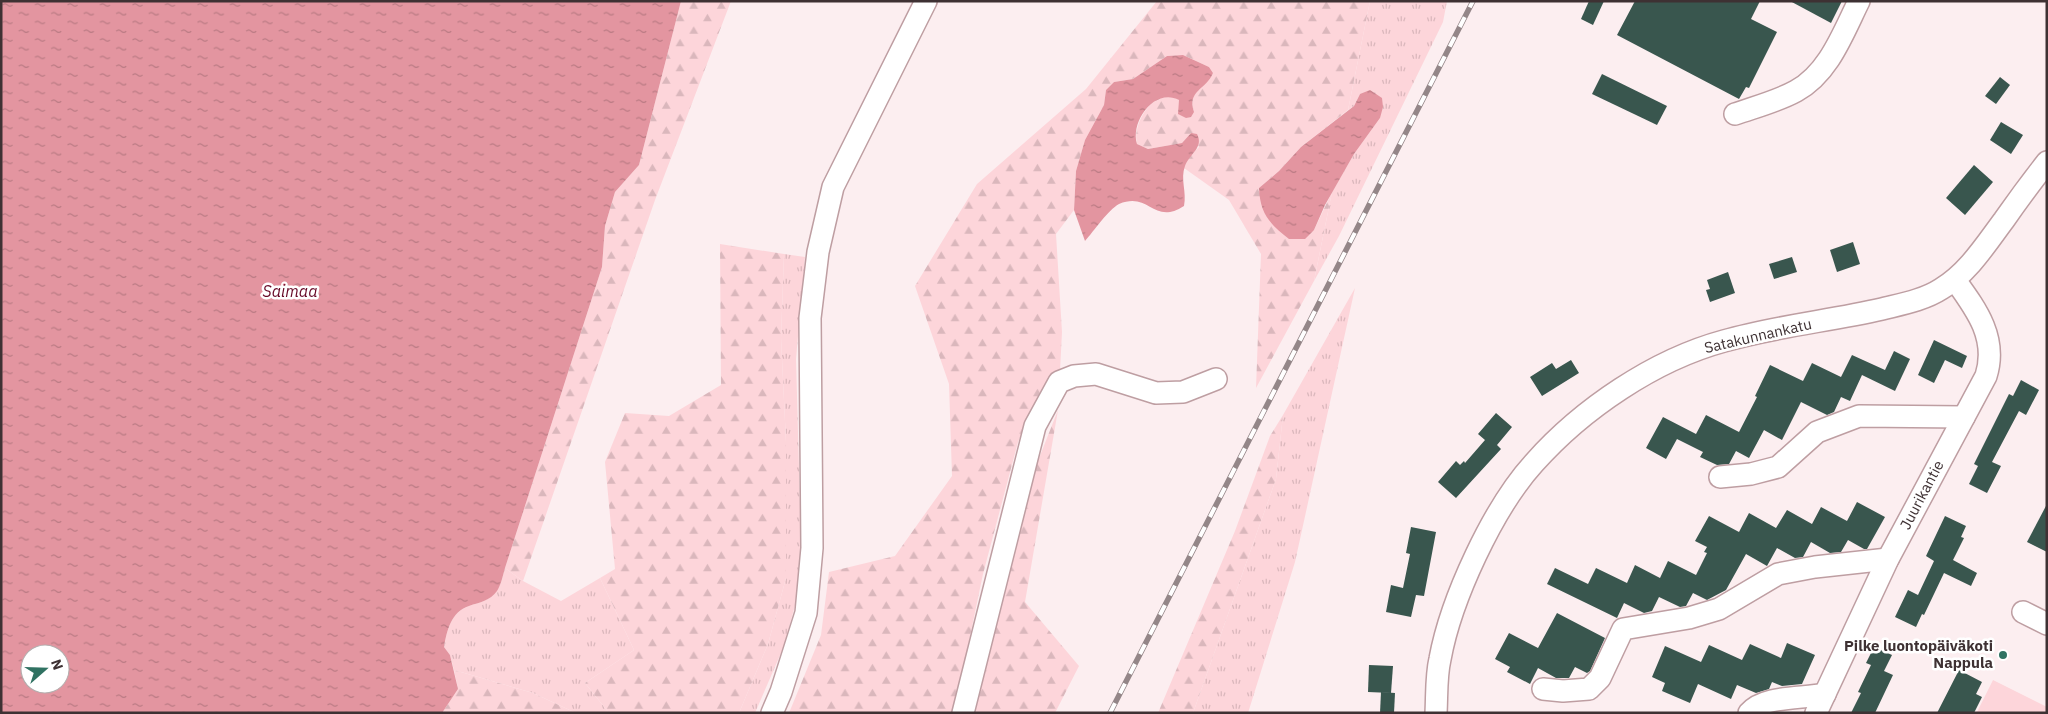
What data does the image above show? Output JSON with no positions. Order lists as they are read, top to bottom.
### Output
{
  "streets": {
    "street": ["Satakunnankatu", "Juurikantie"]
  },
  "crossings": [
    ["Satakunnankatu", "Juurikantie"]
  ],
  "water": ["Saimaa"],
  "places": ["Pilke luontopäiväkoti Nappula"],
  "north": "right"
}
